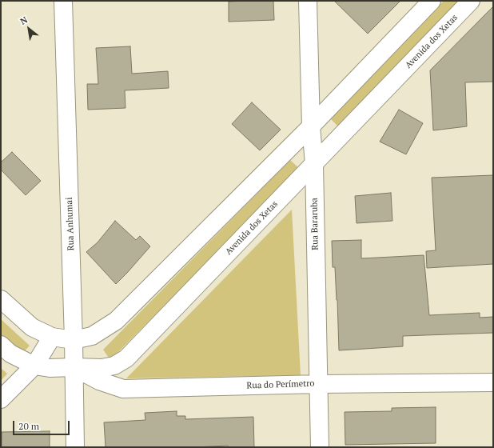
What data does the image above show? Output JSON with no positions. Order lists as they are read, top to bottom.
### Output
{
  "streets": {
    "street": [
      "Avenida dos Xetas",
      "Rua Anhumai",
      "Rua Bararuba",
      "Rua do Perímetro"
    ]
  },
  "crossings": [
    ["Avenida dos Xetas", "Rua Anhumai"],
    ["Avenida dos Xetas", "Rua Bararuba"],
    ["Avenida dos Xetas", "Rua do Perímetro"],
    ["Rua Anhumai", "Rua do Perímetro"],
    ["Rua Bararuba", "Rua do Perímetro"]
  ],
  "scale_bar": "20 m",
  "north": "top left"
}
